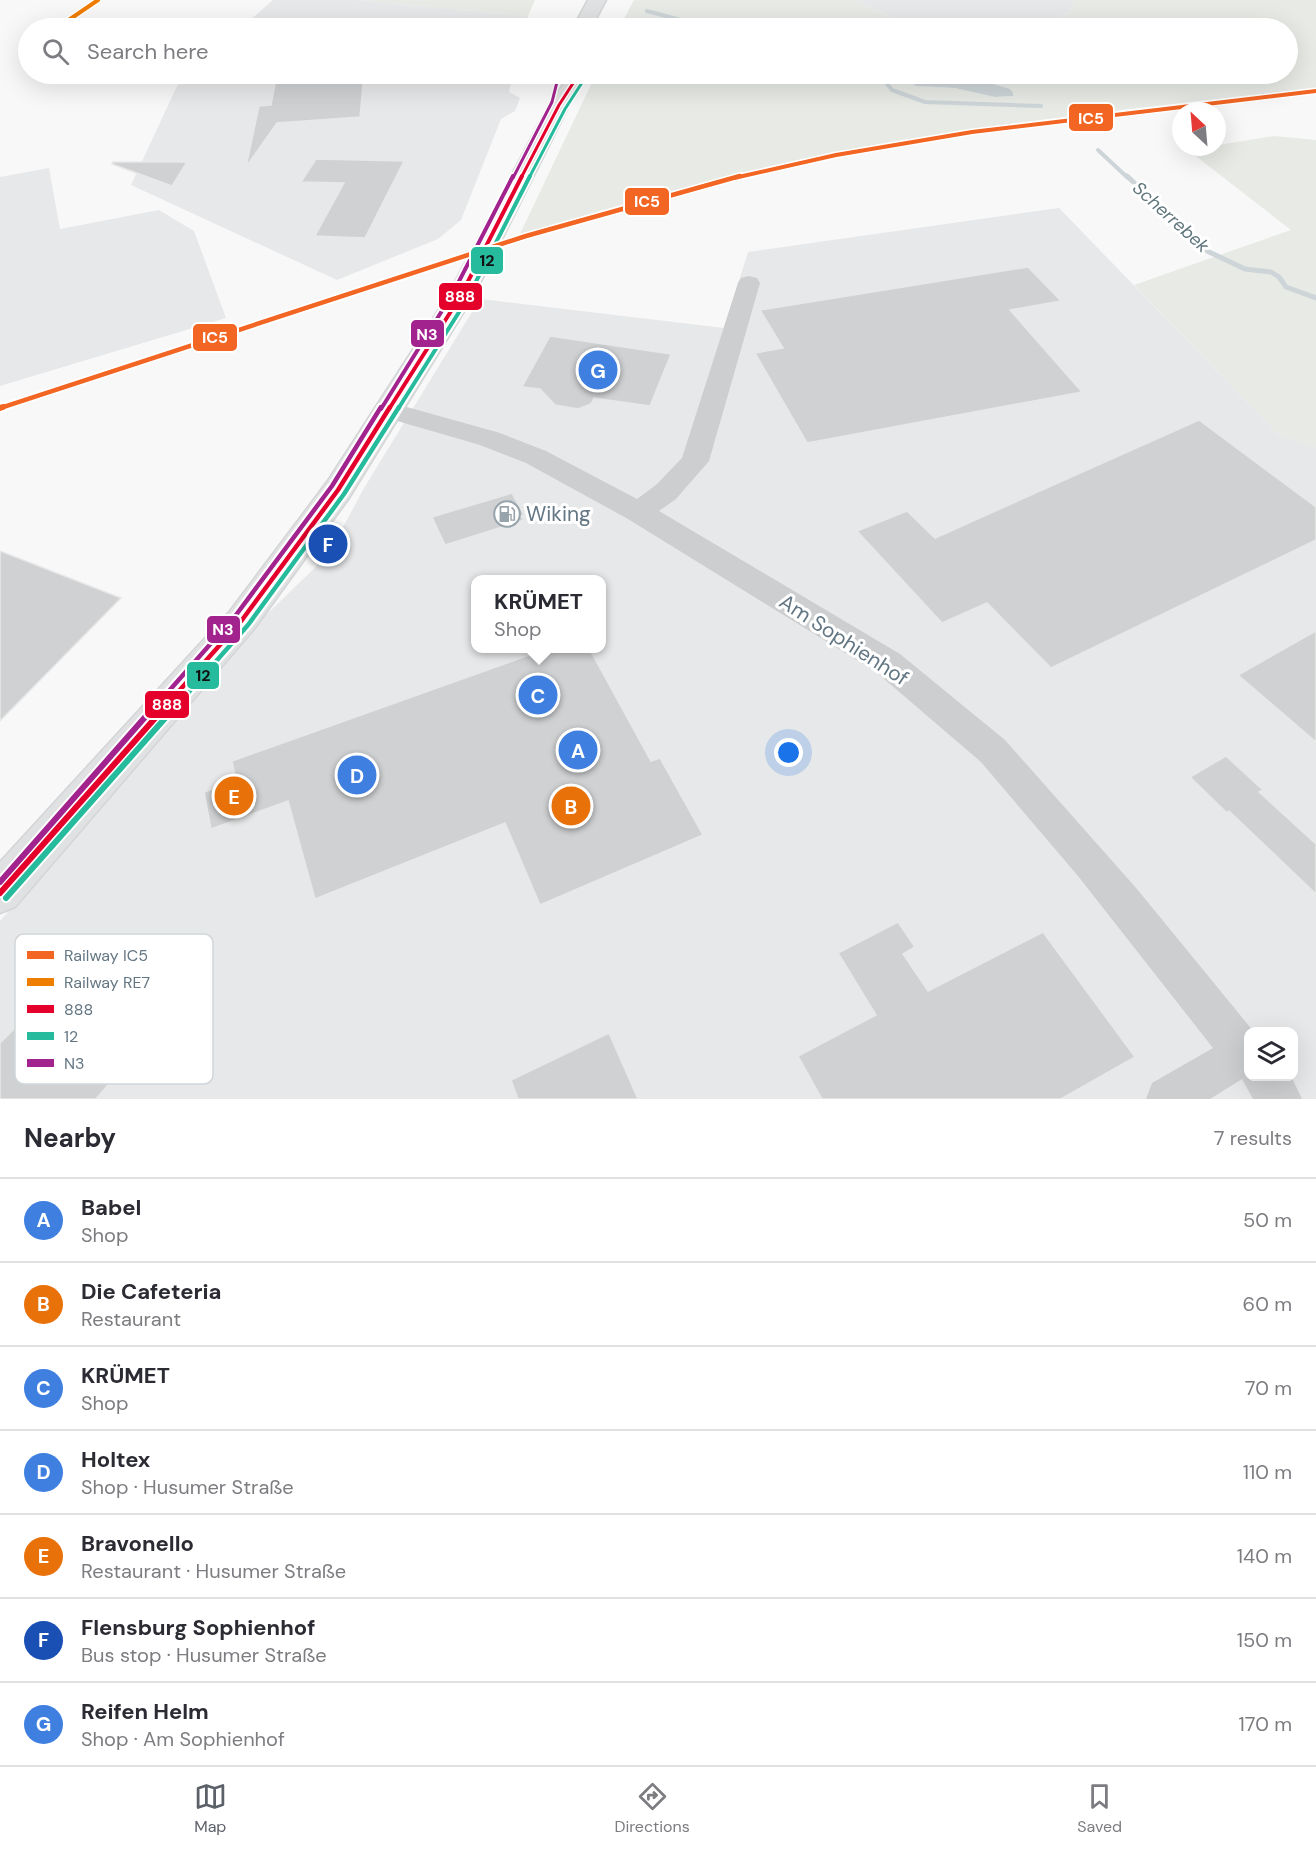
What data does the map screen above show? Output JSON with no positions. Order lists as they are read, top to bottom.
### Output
{
  "streets": {
    "street": ["Am Sophienhof"]
  },
  "water": ["Scherrebek"],
  "places": {
    "fuel station": ["Wiking"]
  },
  "lines": [
    "rail line RE7",
    "transit line 888",
    "transit line 12",
    "transit line N3",
    "rail line IC5"
  ],
  "legend": [
    "Railway IC5",
    "Railway RE7",
    "888",
    "12",
    "N3"
  ],
  "north": "top left",
  "page": {
    "search": "Search here",
    "pins": [
      "G",
      "F",
      "C",
      "A",
      "D",
      "E",
      "B"
    ],
    "popup": ["KRÜMET", "Shop"],
    "heading": ["Nearby", "7 results"],
    "list": [
      {
        "mark": "A",
        "name": "Babel",
        "note": "Shop",
        "value": "50 m"
      },
      {
        "mark": "B",
        "name": "Die Cafeteria",
        "note": "Restaurant",
        "value": "60 m"
      },
      {
        "mark": "C",
        "name": "KRÜMET",
        "note": "Shop",
        "value": "70 m"
      },
      {
        "mark": "D",
        "name": "Holtex",
        "note": "Shop · Husumer Straße",
        "value": "110 m"
      },
      {
        "mark": "E",
        "name": "Bravonello",
        "note": "Restaurant · Husumer Straße",
        "value": "140 m"
      },
      {
        "mark": "F",
        "name": "Flensburg Sophienhof",
        "note": "Bus stop · Husumer Straße",
        "value": "150 m"
      },
      {
        "mark": "G",
        "name": "Reifen Helm",
        "note": "Shop · Am Sophienhof",
        "value": "170 m"
      }
    ],
    "nav": ["Map", "Directions", "Saved"]
  }
}
